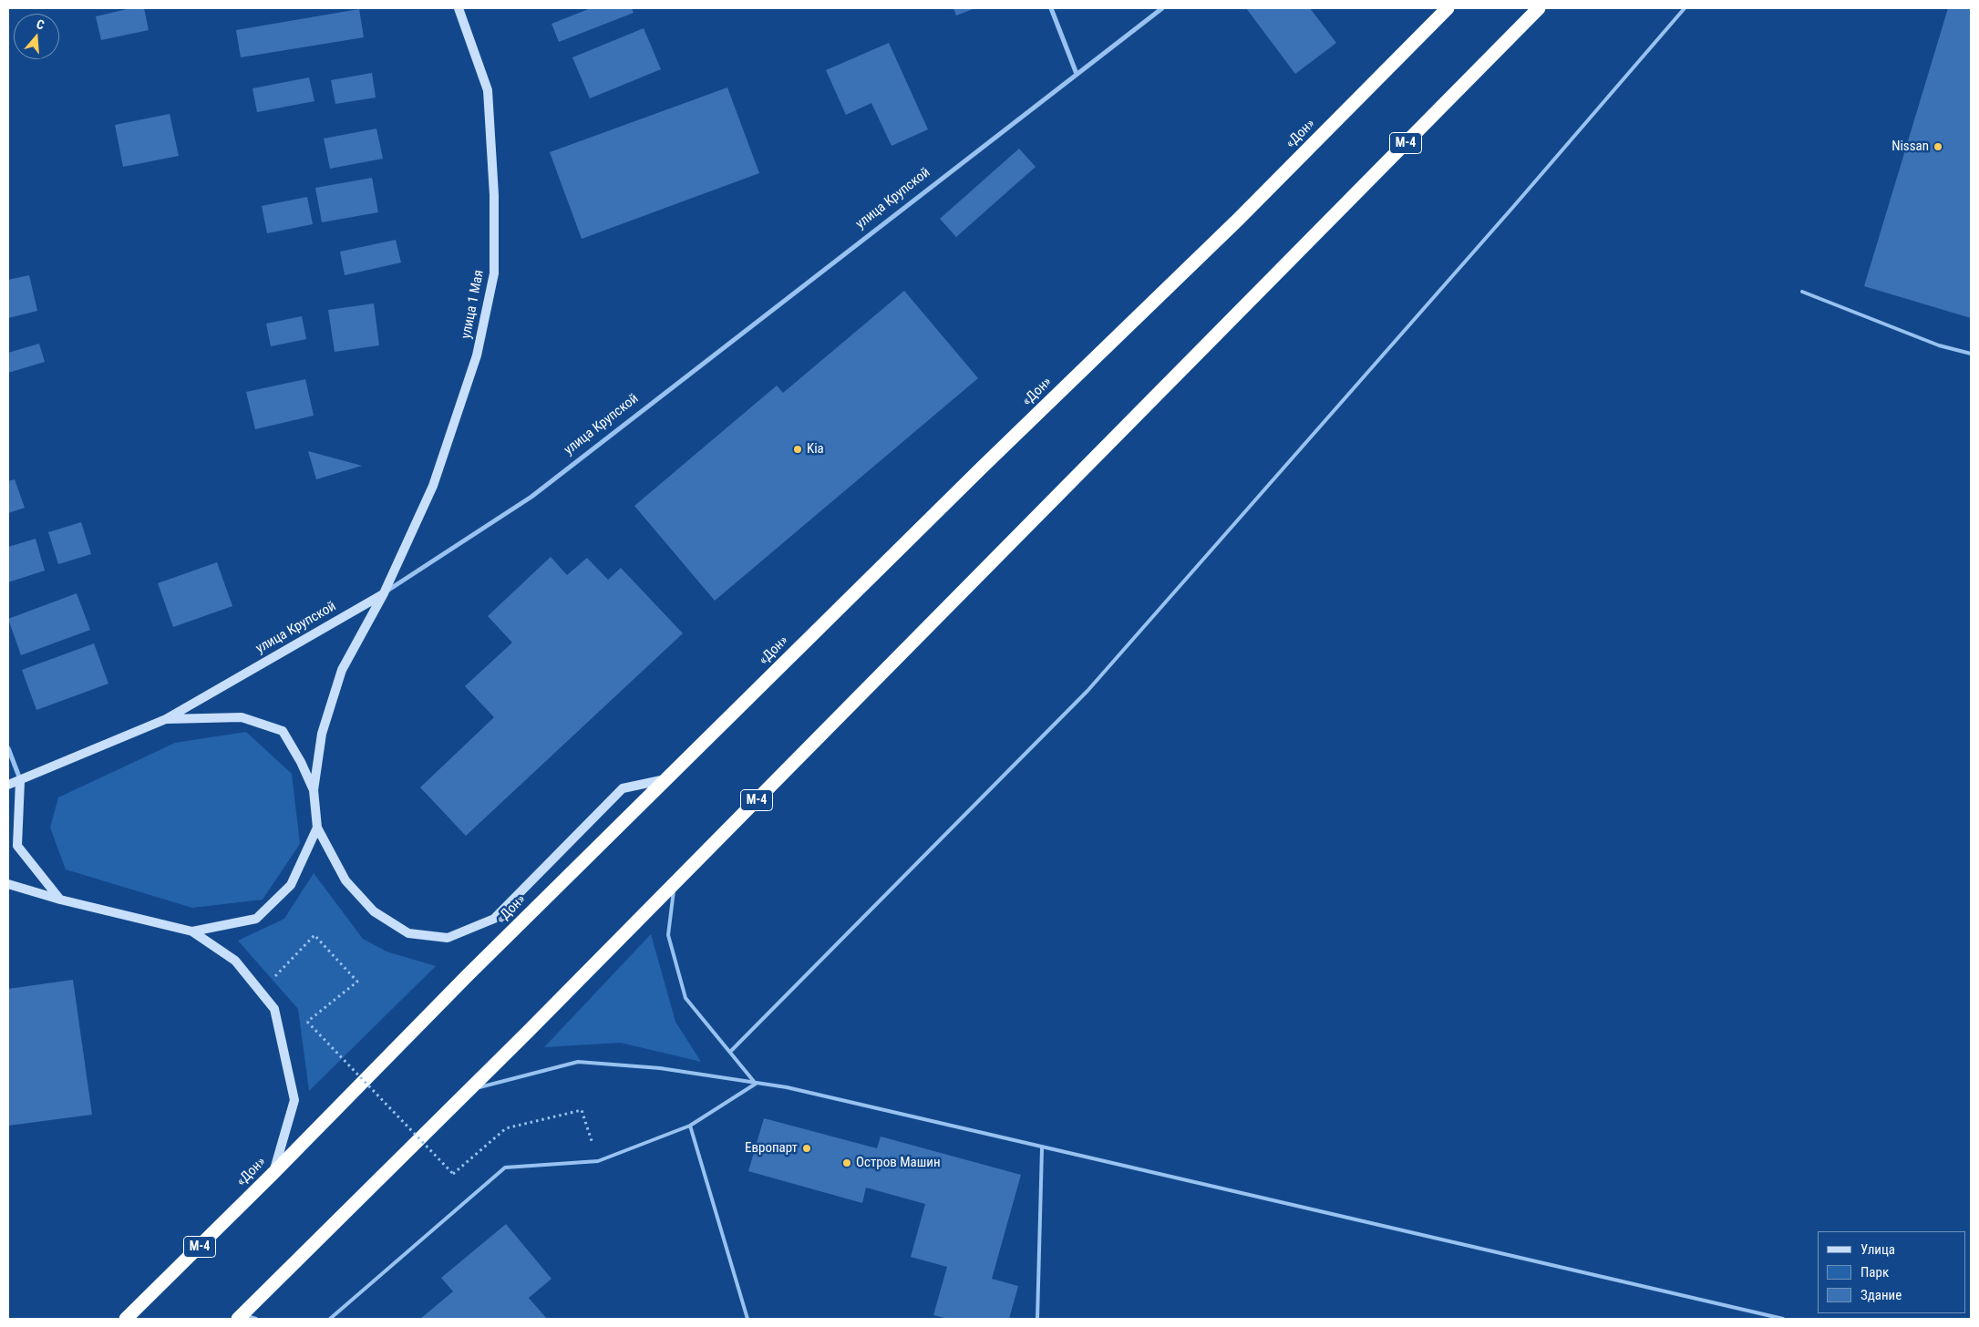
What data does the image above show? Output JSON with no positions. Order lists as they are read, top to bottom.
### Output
{
  "streets": {
    "highway": ["«Дон»", "М-4"],
    "street": ["улица Крупской", "улица 1 Мая"]
  },
  "crossings": [
    ["улица Крупской", "улица 1 Мая"]
  ],
  "places": [
    "Nissan",
    "Kia",
    "Европарт",
    "Остров Машин"
  ],
  "legend": ["Улица", "Парк", "Здание"],
  "north": "top"
}
